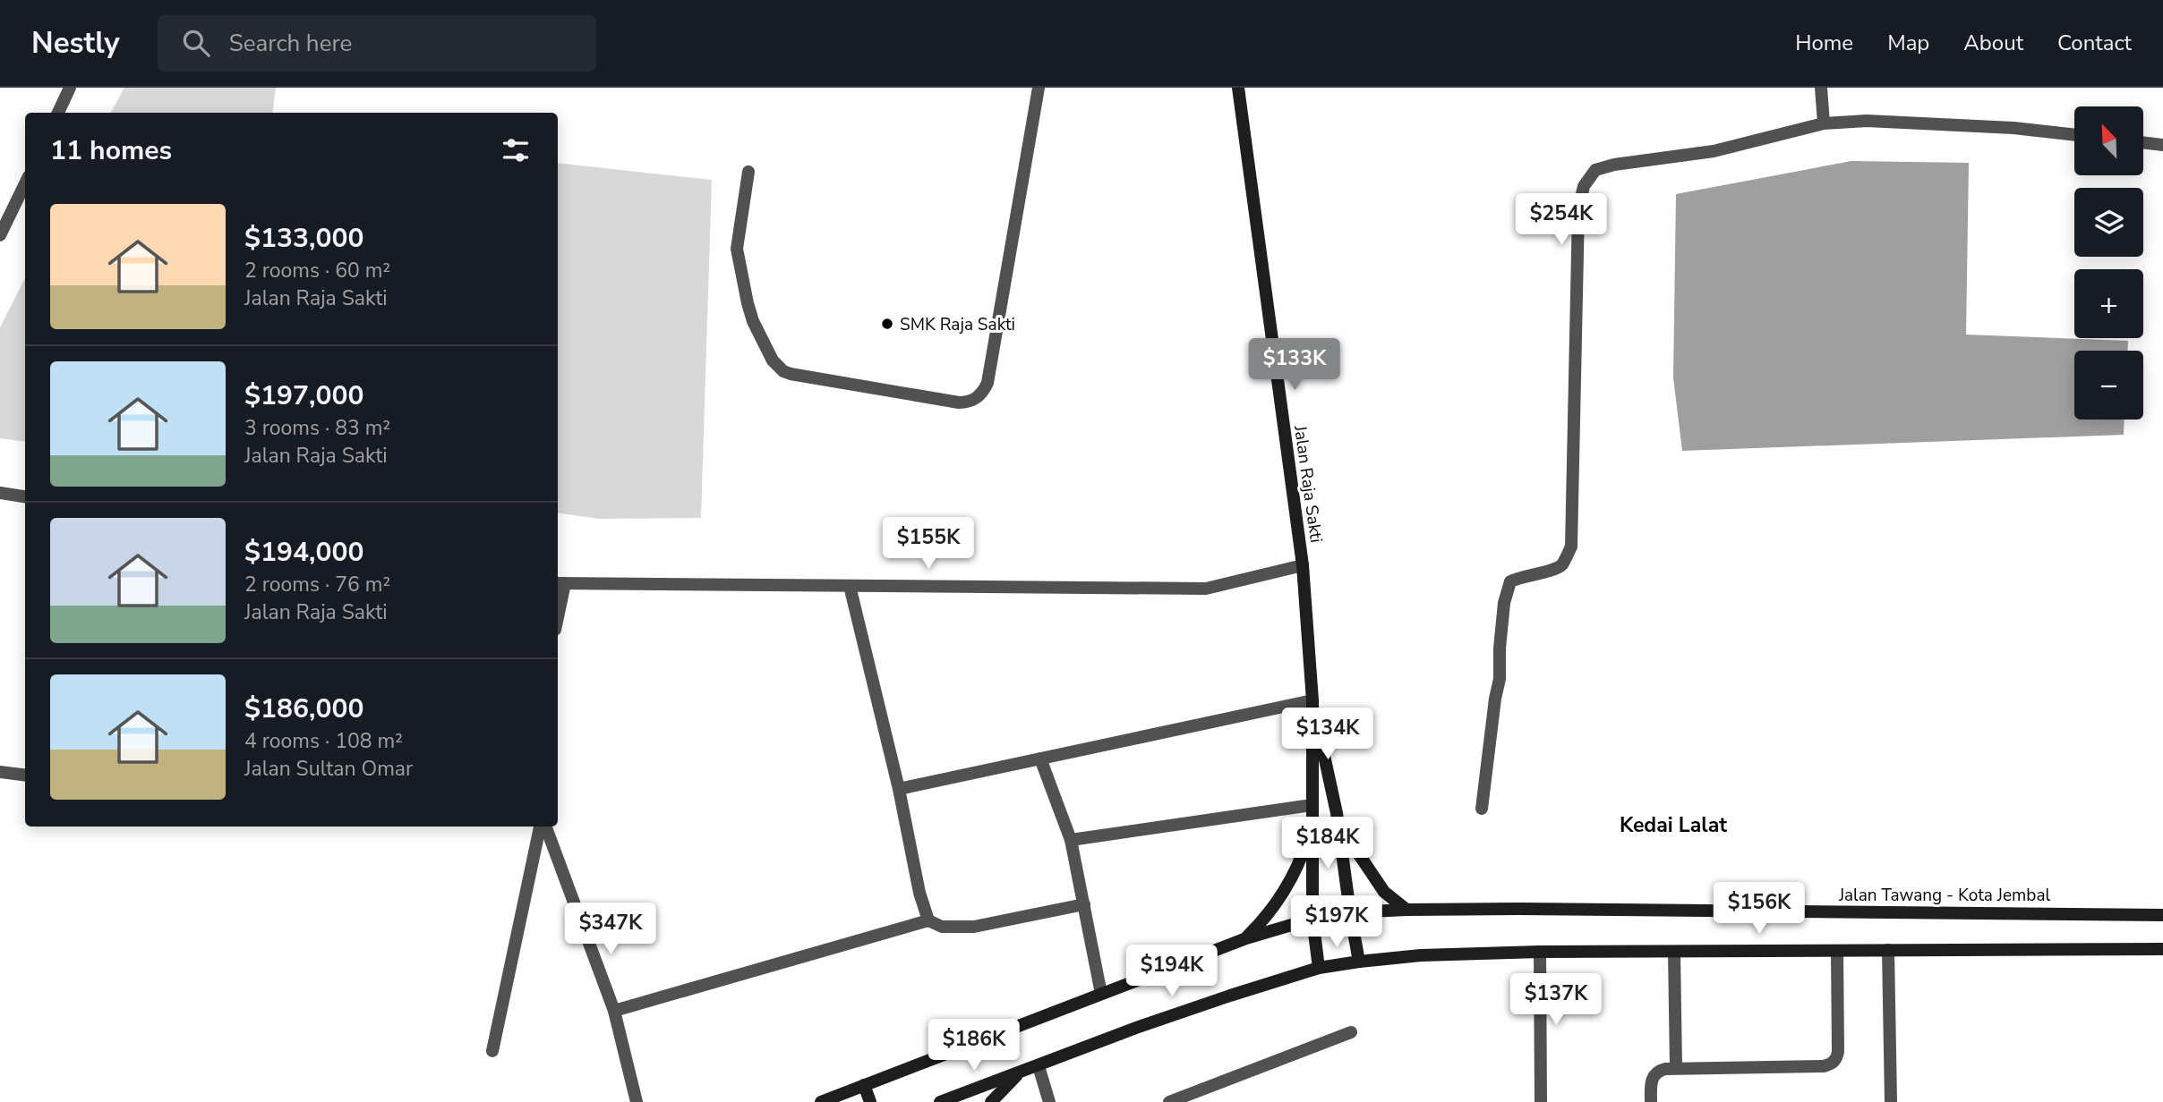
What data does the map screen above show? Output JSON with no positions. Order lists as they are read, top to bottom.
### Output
{
  "streets": {
    "main road": ["Jalan Raja Sakti", "Jalan Tawang - Kota Jembal"]
  },
  "crossings": [
    ["Jalan Raja Sakti", "Jalan Tawang - Kota Jembal"]
  ],
  "districts": ["Kedai Lalat"],
  "places": ["SMK Raja Sakti"],
  "north": "top left",
  "page": {
    "header": "Nestly",
    "search": "Search here",
    "nav": [
      "Home",
      "Map",
      "About",
      "Contact"
    ],
    "map_buttons": ["+", "−"],
    "heading": "11 homes",
    "list": [
      {
        "name": "$133,000",
        "note": "2 rooms · 60 m² · Jalan Raja Sakti"
      },
      {
        "name": "$197,000",
        "note": "3 rooms · 83 m² · Jalan Raja Sakti"
      },
      {
        "name": "$194,000",
        "note": "2 rooms · 76 m² · Jalan Raja Sakti"
      },
      {
        "name": "$186,000",
        "note": "4 rooms · 108 m² · Jalan Sultan Omar"
      }
    ],
    "price": [
      "$254K",
      "$133K",
      "$155K",
      "$134K",
      "$184K",
      "$156K",
      "$197K",
      "$347K",
      "$194K",
      "$137K",
      "$186K"
    ]
  }
}
